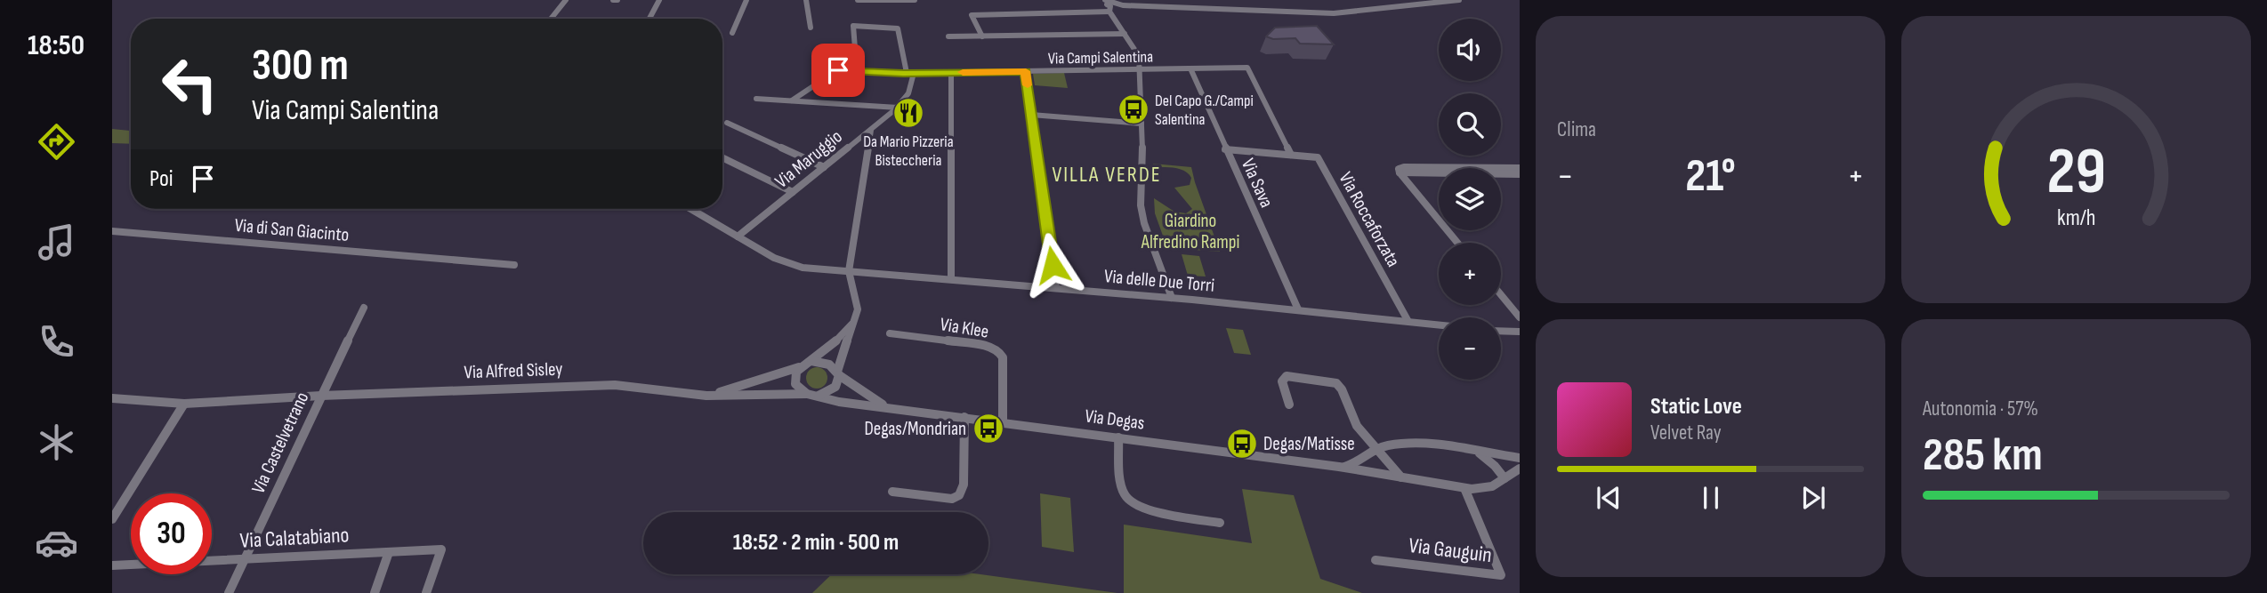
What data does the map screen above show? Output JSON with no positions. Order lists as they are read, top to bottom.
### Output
{
  "streets": {
    "street": [
      "Via Campi Salentina",
      "Via Maruggio",
      "Via Sava",
      "Via Roccaforzata",
      "Via di San Giacinto",
      "Via delle Due Torri",
      "Via Klee",
      "Via Alfred Sisley",
      "Via Degas",
      "Via Castelvetrano",
      "Via Calatabiano",
      "Via Gauguin"
    ]
  },
  "crossings": [
    ["Via Campi Salentina", "Via Maruggio"],
    ["Via Campi Salentina", "Via Sava"],
    ["Via Campi Salentina", "Via Roccaforzata"],
    ["Via Maruggio", "Via delle Due Torri"],
    ["Via Sava", "Via delle Due Torri"],
    ["Via Roccaforzata", "Via delle Due Torri"],
    ["Via Klee", "Via Degas"],
    ["Via Alfred Sisley", "Via Degas"],
    ["Via Alfred Sisley", "Via Castelvetrano"],
    ["Via Degas", "Via Gauguin"],
    ["Via Castelvetrano", "Via Calatabiano"]
  ],
  "districts": ["VILLA VERDE"],
  "parks": ["Giardino Alfredino Rampi"],
  "places": {
    "bus stop": ["Del Capo G./Campi Salentina", "Degas/Mondrian", "Degas/Matisse"],
    "restaurant": ["Da Mario Pizzeria Bisteccheria"]
  },
  "page": {
    "tabs": "18:50",
    "tile": [
      "Clima",
      ["Autonomia · 57%", "285 km"]
    ],
    "map_buttons": ["+", "−"],
    "turn": ["300 m", "Via Campi Salentina"],
    "then": "Poi",
    "heat": ["−", "21°", "+"],
    "song": ["Static Love", "Velvet Ray"],
    "limit": "30",
    "trip": "18:52 · 2 min · 500 m",
    "gauge": ["29", "km/h"]
  }
}
